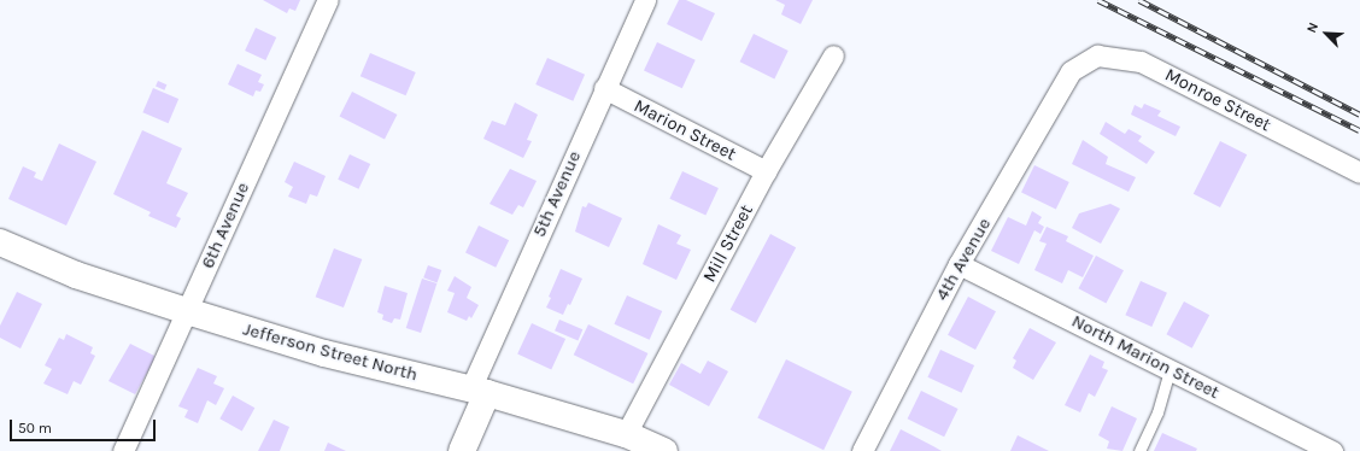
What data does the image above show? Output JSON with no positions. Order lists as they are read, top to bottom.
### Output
{
  "streets": {
    "main road": ["5th Avenue", "Jefferson Street North"],
    "street": [
      "Monroe Street",
      "Marion Street",
      "6th Avenue",
      "Mill Street",
      "4th Avenue",
      "North Marion Street"
    ]
  },
  "crossings": [
    ["Monroe Street", "4th Avenue"],
    ["Marion Street", "5th Avenue"],
    ["Marion Street", "Mill Street"],
    ["5th Avenue", "Jefferson Street North"],
    ["6th Avenue", "Jefferson Street North"],
    ["Mill Street", "Jefferson Street North"],
    ["4th Avenue", "North Marion Street"]
  ],
  "scale_bar": "50 m",
  "north": "top left"
}
